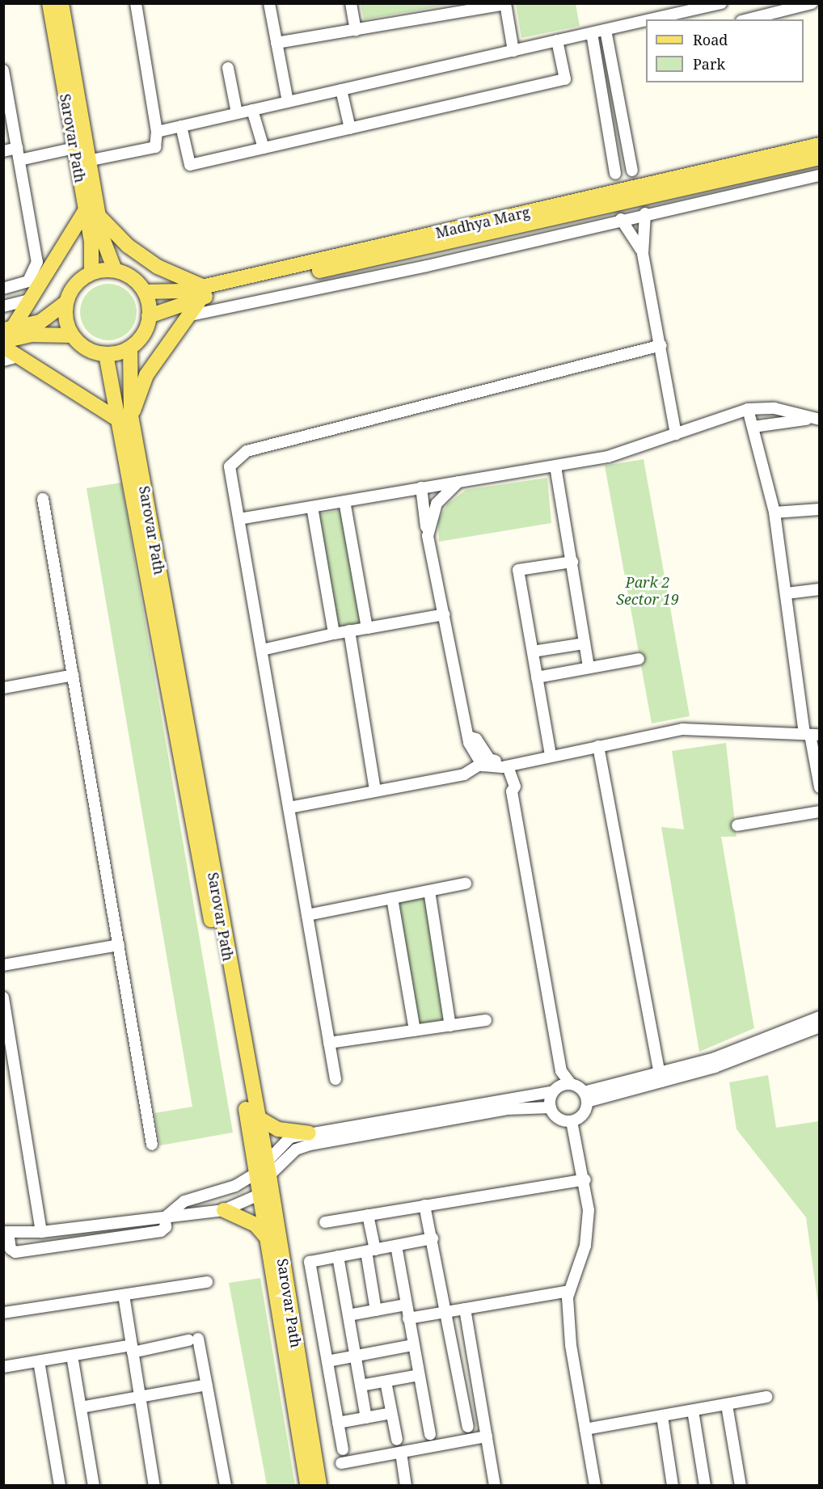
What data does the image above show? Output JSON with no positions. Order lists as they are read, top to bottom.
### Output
{
  "streets": {
    "main road": ["Sarovar Path", "Madhya Marg"]
  },
  "crossings": [
    ["Sarovar Path", "Madhya Marg"]
  ],
  "parks": ["Park 2 Sector 19"],
  "legend": ["Road", "Park"]
}
